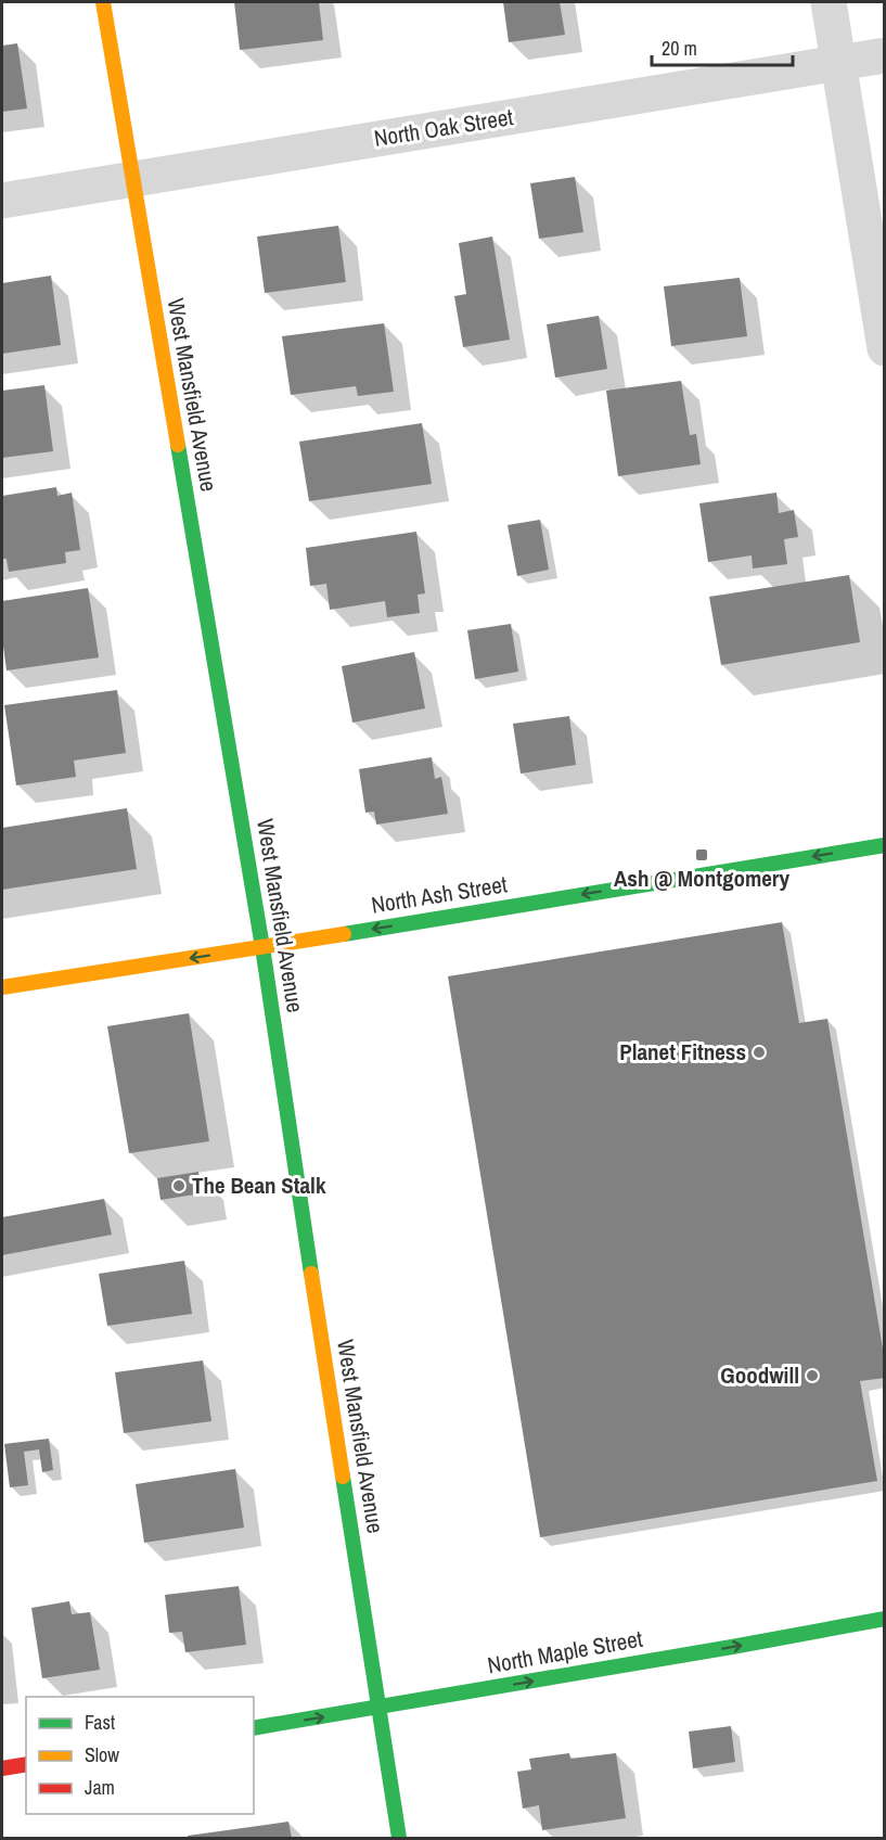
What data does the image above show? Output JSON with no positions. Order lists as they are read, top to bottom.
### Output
{
  "streets": {
    "street": [
      "North Oak Street",
      "West Mansfield Avenue",
      "North Ash Street",
      "North Maple Street"
    ]
  },
  "crossings": [
    ["North Oak Street", "West Mansfield Avenue"],
    ["West Mansfield Avenue", "North Ash Street"],
    ["West Mansfield Avenue", "North Maple Street"]
  ],
  "one_way": ["North Ash Street", "North Maple Street"],
  "places": {
    "transit": ["Ash @ Montgomery"],
    "other": ["Planet Fitness", "The Bean Stalk", "Goodwill"]
  },
  "legend": ["Fast", "Slow", "Jam"],
  "scale_bar": "20 m"
}
